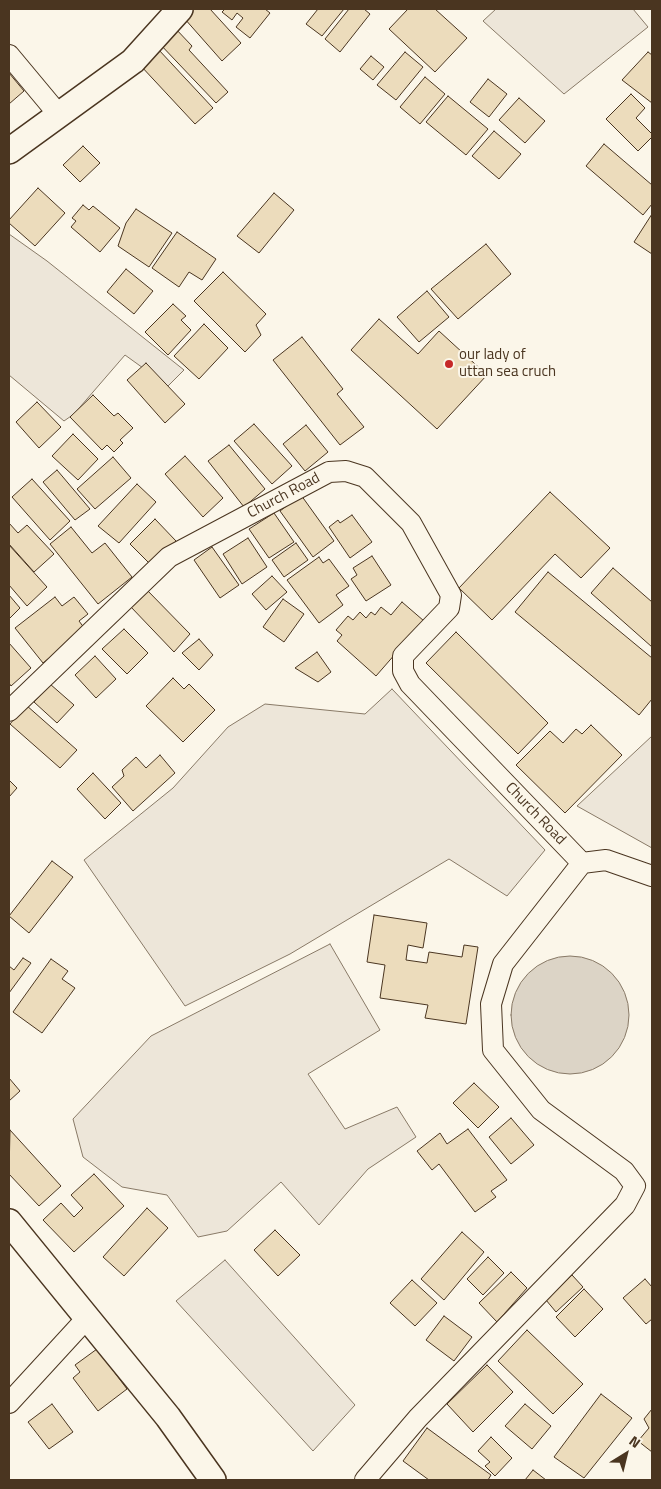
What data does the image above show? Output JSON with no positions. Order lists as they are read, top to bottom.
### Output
{
  "streets": {
    "street": ["Church Road"]
  },
  "places": ["our lady of uttan sea cruch"],
  "north": "top right"
}
